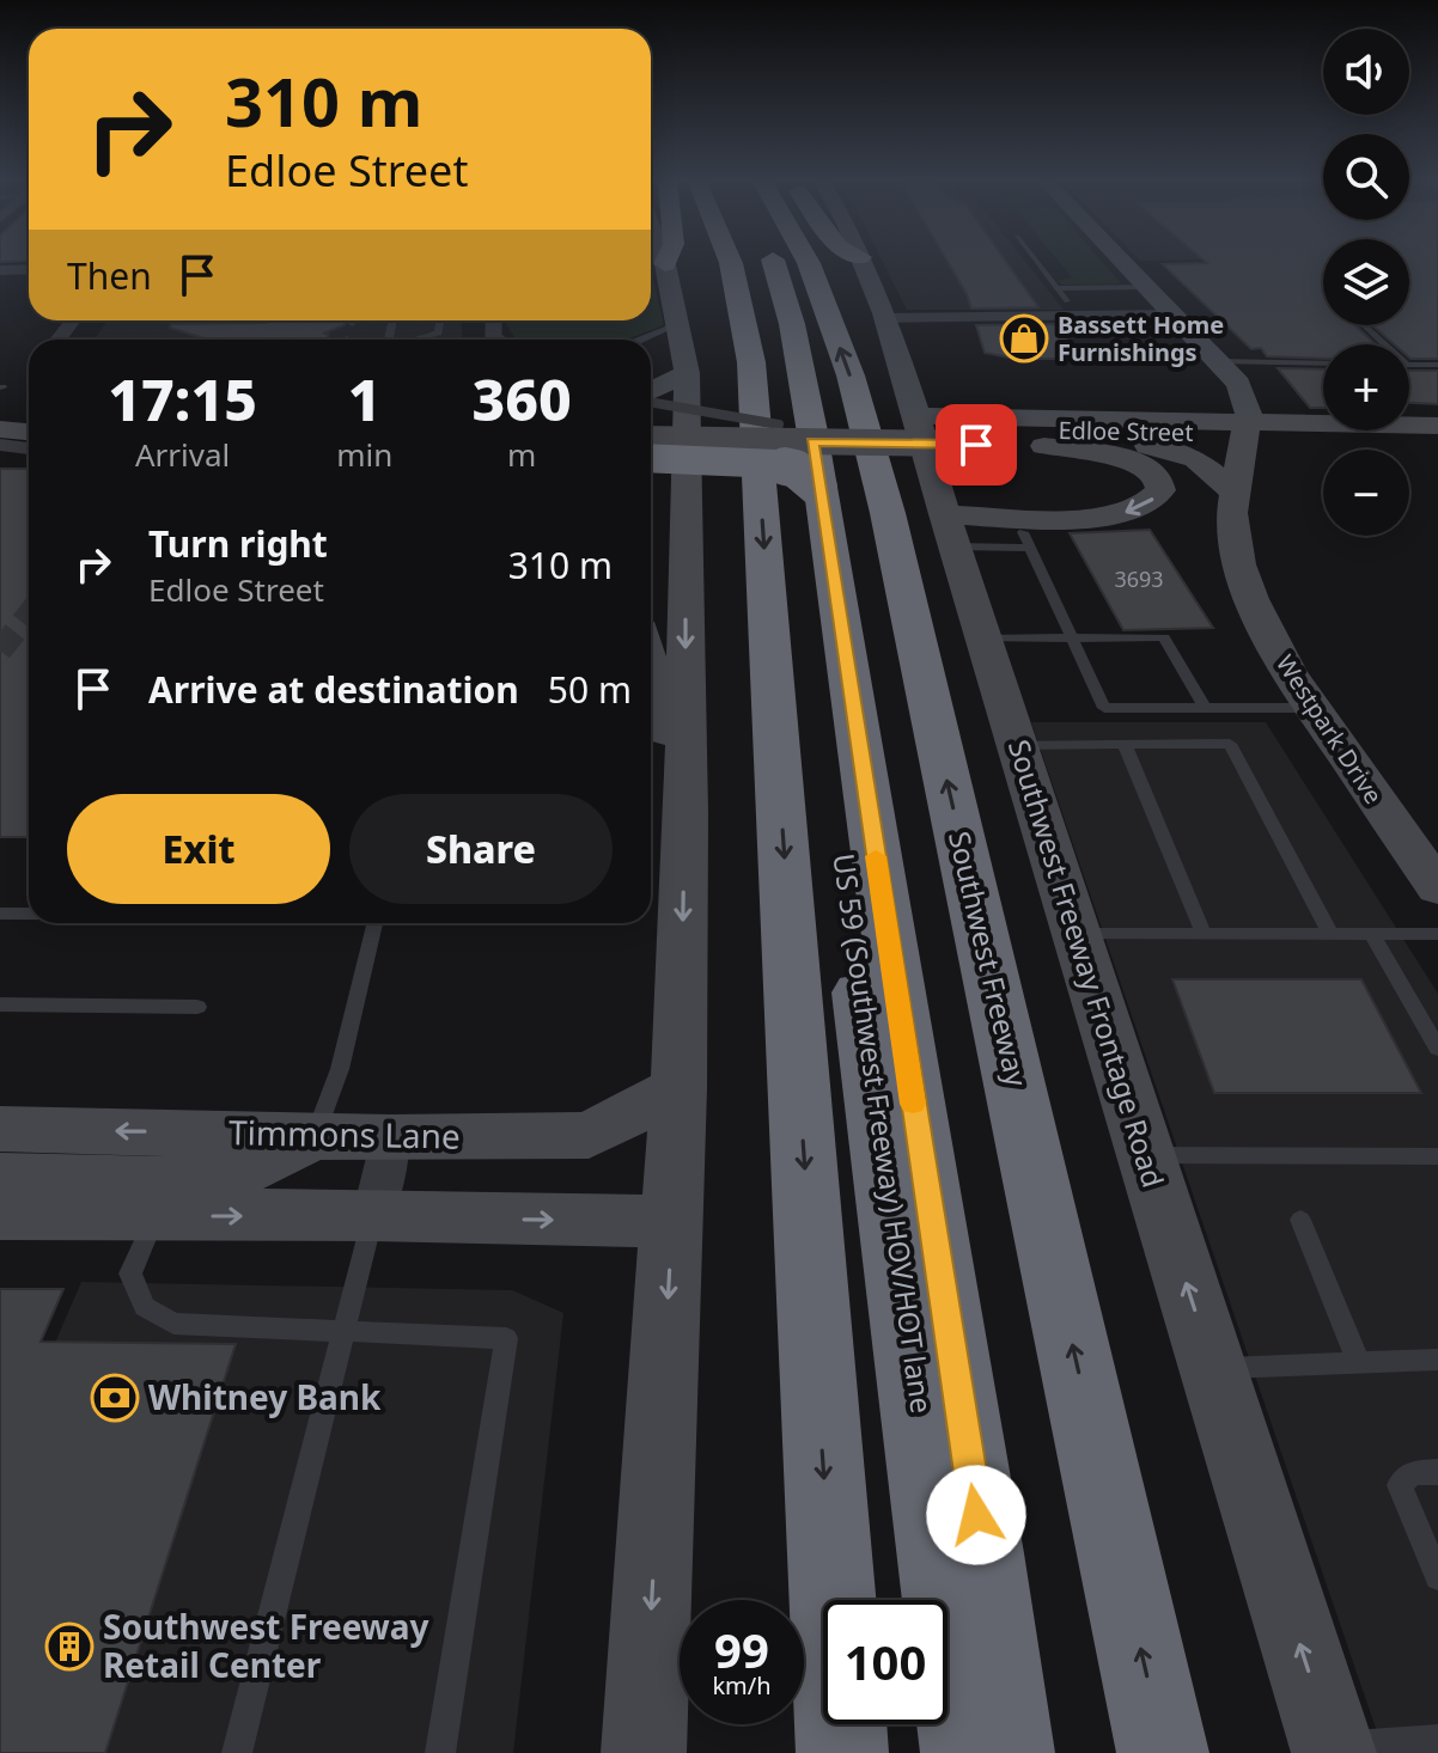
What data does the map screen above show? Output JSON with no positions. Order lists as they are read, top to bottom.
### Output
{
  "streets": {
    "highway": ["Southwest Freeway", "US 59 (Southwest Freeway) HOV/HOT lane"],
    "main road": [
      "Edloe Street",
      "Westpark Drive",
      "Southwest Freeway Frontage Road",
      "Timmons Lane"
    ]
  },
  "crossings": [
    ["Edloe Street", "Westpark Drive"]
  ],
  "one_way": ["Southwest Freeway Frontage Road"],
  "places": {
    "shop": ["Bassett Home Furnishings"],
    "bank": ["Whitney Bank"],
    "building": ["Southwest Freeway Retail Center"]
  },
  "house_numbers": ["3693"],
  "page": {
    "map_buttons": ["+", "−"],
    "turn": ["310 m", "Edloe Street"],
    "then": "Then",
    "eta": [
      "17:15",
      "Arrival",
      "1",
      "min",
      "360",
      "m"
    ],
    "list": [
      {
        "name": "Turn right",
        "note": "Edloe Street",
        "value": "310 m"
      },
      {
        "name": "Arrive at destination",
        "value": "50 m"
      }
    ],
    "buttons": ["Exit", "Share"],
    "speed": "99 km/h",
    "limit": "100"
  }
}
